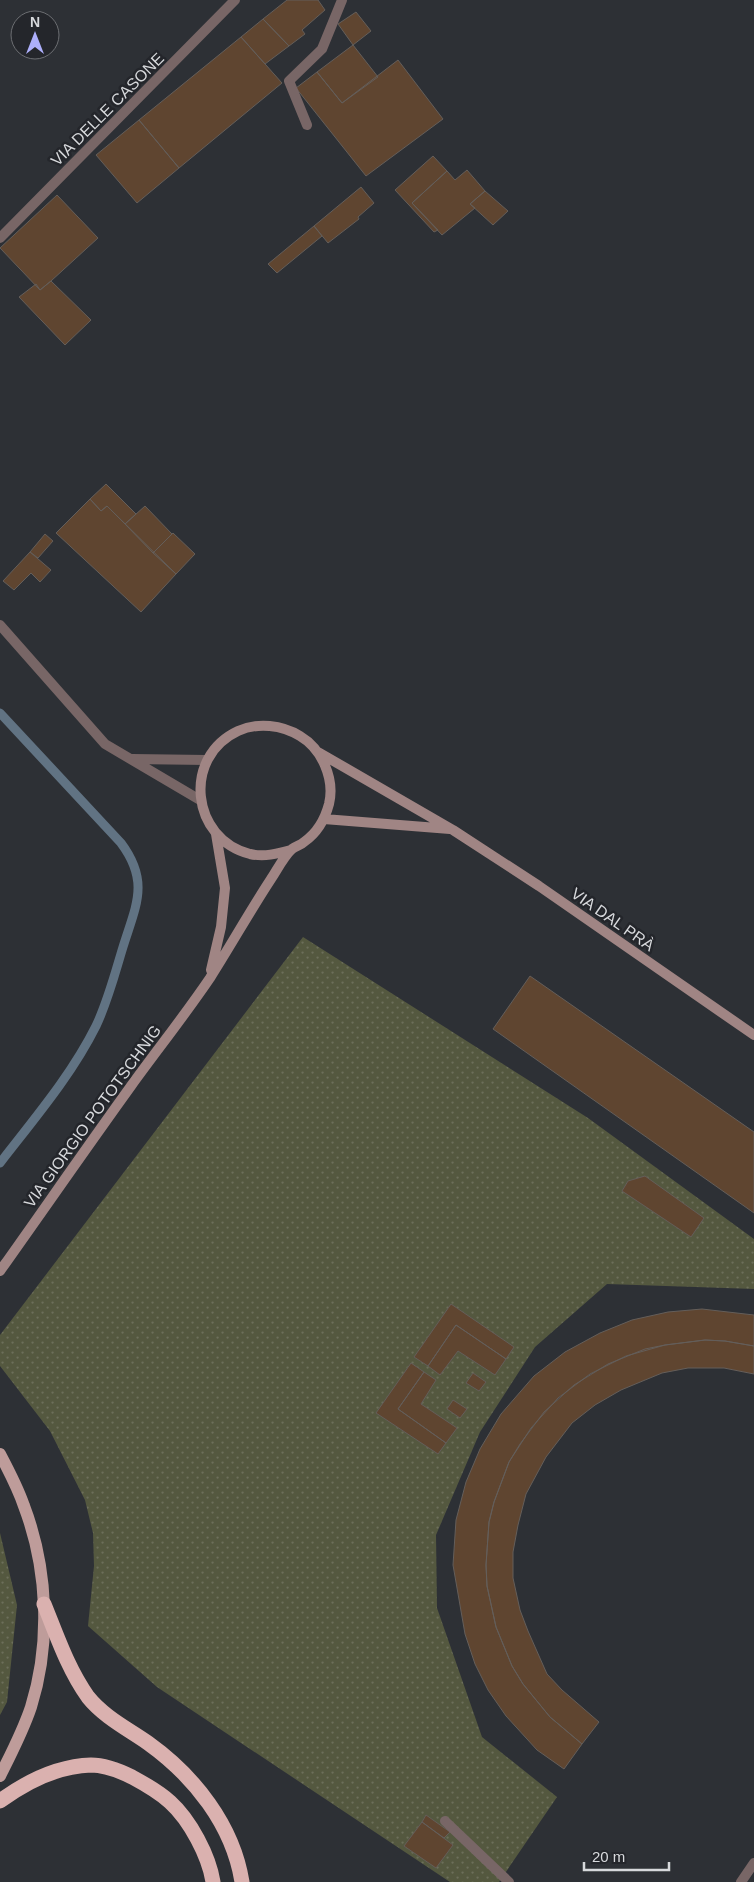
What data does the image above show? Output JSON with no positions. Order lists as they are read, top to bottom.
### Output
{
  "streets": {
    "street": ["VIA DELLE CASONE", "VIA DAL PRÀ", "VIA GIORGIO POTOTSCHNIG"]
  },
  "crossings": [
    ["VIA DAL PRÀ", "VIA GIORGIO POTOTSCHNIG"]
  ],
  "scale_bar": "20 m",
  "north": "top"
}
